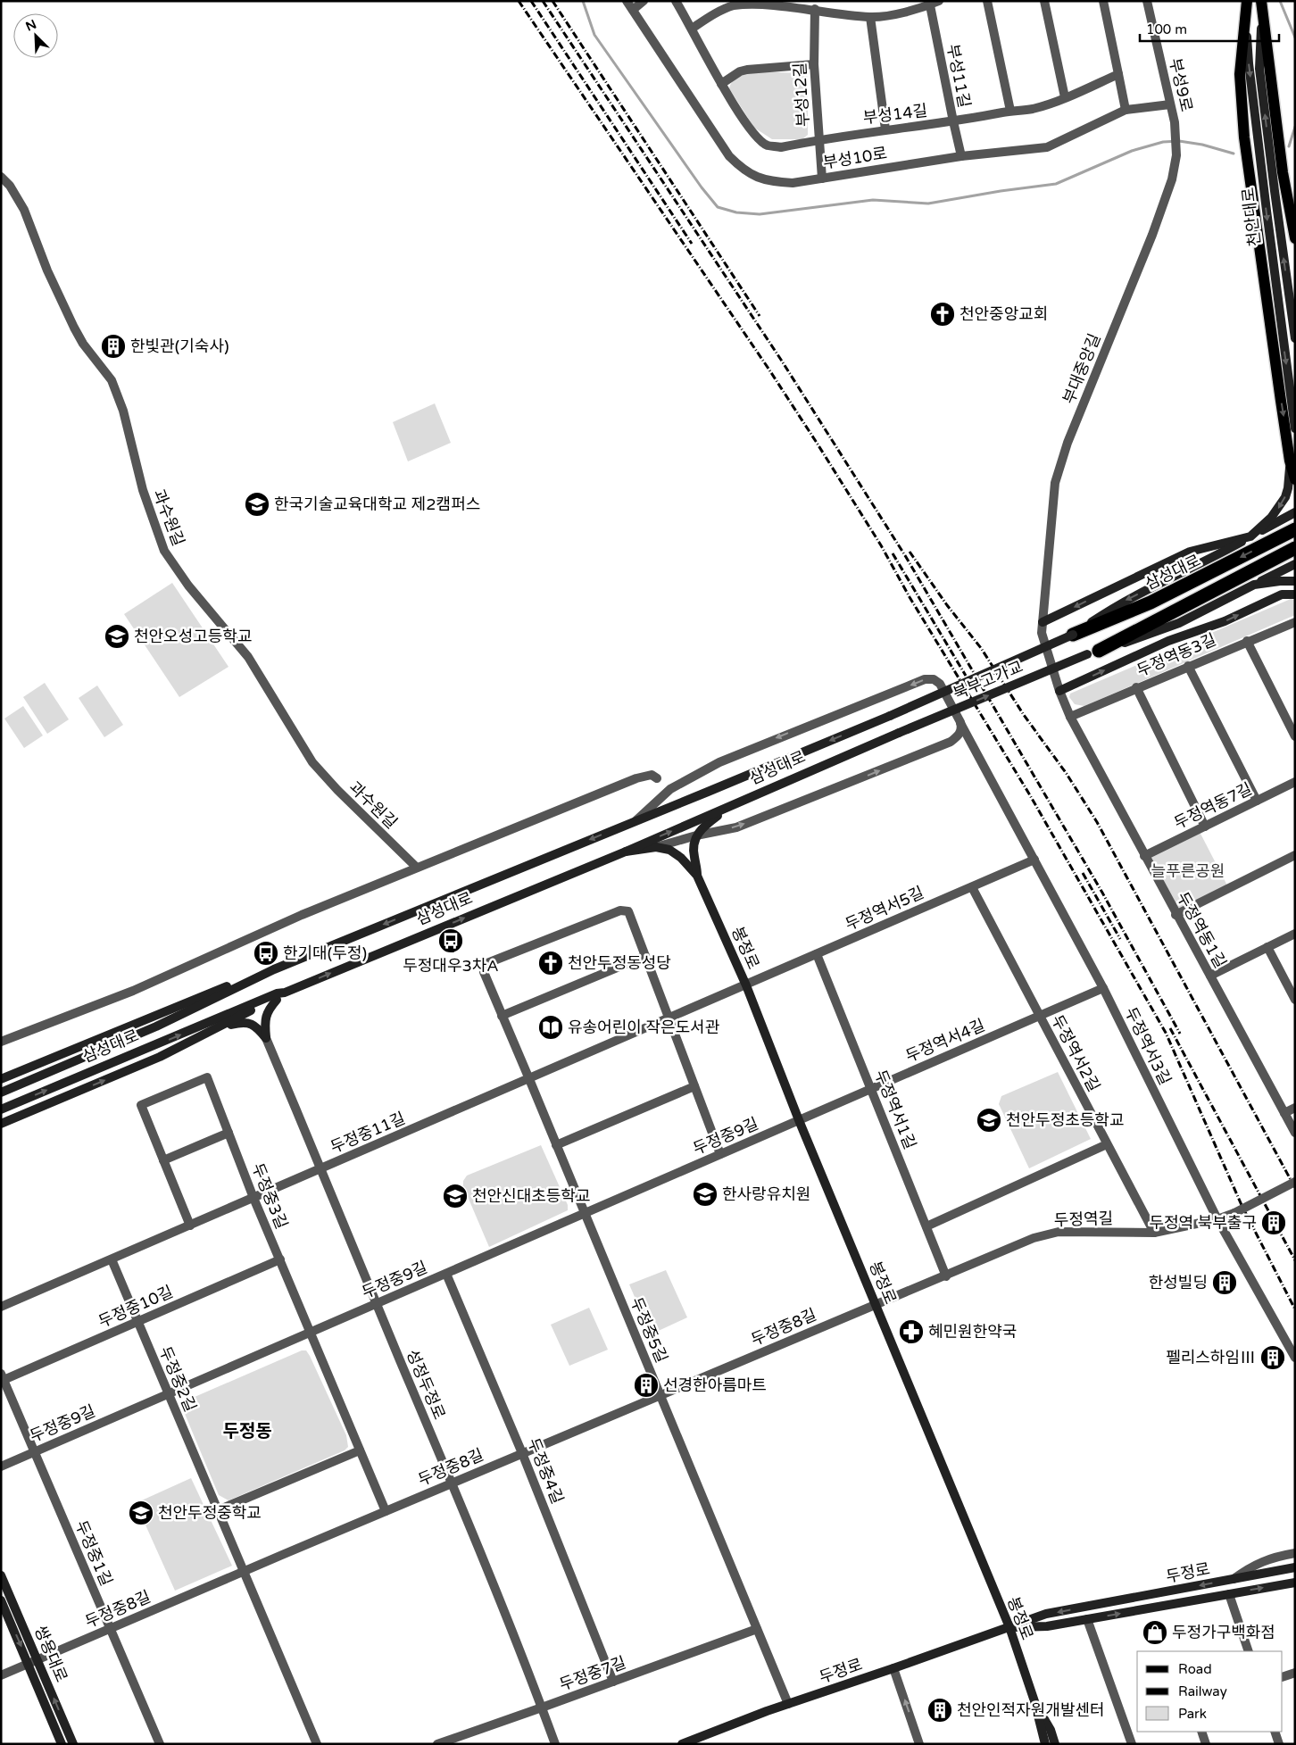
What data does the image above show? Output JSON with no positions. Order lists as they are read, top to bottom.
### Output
{
  "streets": {
    "highway": ["삼성대로"],
    "main road": [
      "천안대로",
      "북부고가교",
      "봉정로",
      "두정로",
      "쌍용대로"
    ],
    "street": [
      "부성11길",
      "부성9로",
      "부성12길",
      "부성14길",
      "부성10로",
      "부대중앙길",
      "과수원길",
      "두정역동3길",
      "두정역동7길",
      "두정역서5길",
      "두정역동1길",
      "두정역서4길",
      "두정역서3길",
      "두정역서2길",
      "두정역서1길",
      "두정중11길",
      "두정중9길",
      "두정중3길",
      "두정역길",
      "두정중10길",
      "두정중8길",
      "두정중5길",
      "두정중2길",
      "성정두정로",
      "두정중4길",
      "두정중1길",
      "두정중7길"
    ]
  },
  "crossings": [
    ["부성11길", "부성14길"],
    ["부성11길", "부성10로"],
    ["부성9로", "부성10로"],
    ["부성9로", "부대중앙길"],
    ["부성12길", "부성14길"],
    ["부성12길", "부성10로"],
    ["부대중앙길", "두정역동1길"],
    ["삼성대로", "북부고가교"],
    ["삼성대로", "두정역서3길"],
    ["두정역동3길", "두정역동1길"],
    ["두정역동7길", "두정역동1길"],
    ["두정역서5길", "봉정로"],
    ["두정역서5길", "두정역서3길"],
    ["두정역서5길", "두정역서2길"],
    ["두정역서5길", "두정역서1길"],
    ["두정역서5길", "두정중11길"],
    ["봉정로", "두정역서4길"],
    ["봉정로", "두정중11길"],
    ["봉정로", "두정중9길"],
    ["봉정로", "두정역길"],
    ["봉정로", "두정중8길"],
    ["봉정로", "두정로"],
    ["두정역서4길", "두정역서3길"],
    ["두정역서4길", "두정역서2길"],
    ["두정역서4길", "두정역서1길"],
    ["두정역서4길", "두정중9길"],
    ["두정역서3길", "두정역길"],
    ["두정역서2길", "두정역길"],
    ["두정역서1길", "두정역길"],
    ["두정중11길", "두정중3길"],
    ["두정중11길", "두정중5길"],
    ["두정중11길", "두정중2길"],
    ["두정중11길", "성정두정로"],
    ["두정중9길", "두정중3길"],
    ["두정중9길", "두정중5길"],
    ["두정중9길", "두정중2길"],
    ["두정중9길", "성정두정로"],
    ["두정중9길", "두정중4길"],
    ["두정중9길", "두정중1길"],
    ["두정중3길", "두정중10길"],
    ["두정중3길", "두정중8길"],
    ["두정역길", "두정중8길"],
    ["두정중10길", "두정중2길"],
    ["두정중10길", "두정중1길"],
    ["두정중8길", "두정중5길"],
    ["두정중8길", "두정중2길"],
    ["두정중8길", "성정두정로"],
    ["두정중8길", "두정중4길"],
    ["두정중8길", "두정중1길"],
    ["두정중8길", "쌍용대로"],
    ["두정중5길", "두정로"],
    ["두정중5길", "두정중7길"],
    ["성정두정로", "두정중7길"],
    ["두정중4길", "두정중7길"]
  ],
  "districts": ["두정동"],
  "parks": ["늘푸른공원"],
  "places": {
    "church": ["천안중앙교회", "천안두정동성당"],
    "building": [
      "한빛관(기숙사)",
      "두정역 북부출구",
      "한성빌딩",
      "펠리스하임Ⅲ",
      "선경한아름마트",
      "천안인적자원개발센터"
    ],
    "school or university": [
      "한국기술교육대학교 제2캠퍼스",
      "천안오성고등학교",
      "천안두정초등학교",
      "한사랑유치원",
      "천안신대초등학교",
      "천안두정중학교"
    ],
    "bus stop": ["두정대우3차A", "한기대(두정)"],
    "library": ["유송어린이 작은도서관"],
    "pharmacy": ["혜민원한약국"],
    "shop": ["두정가구백화점"]
  },
  "legend": ["Road", "Railway", "Park"],
  "scale_bar": "100 m",
  "north": "top left"
}
